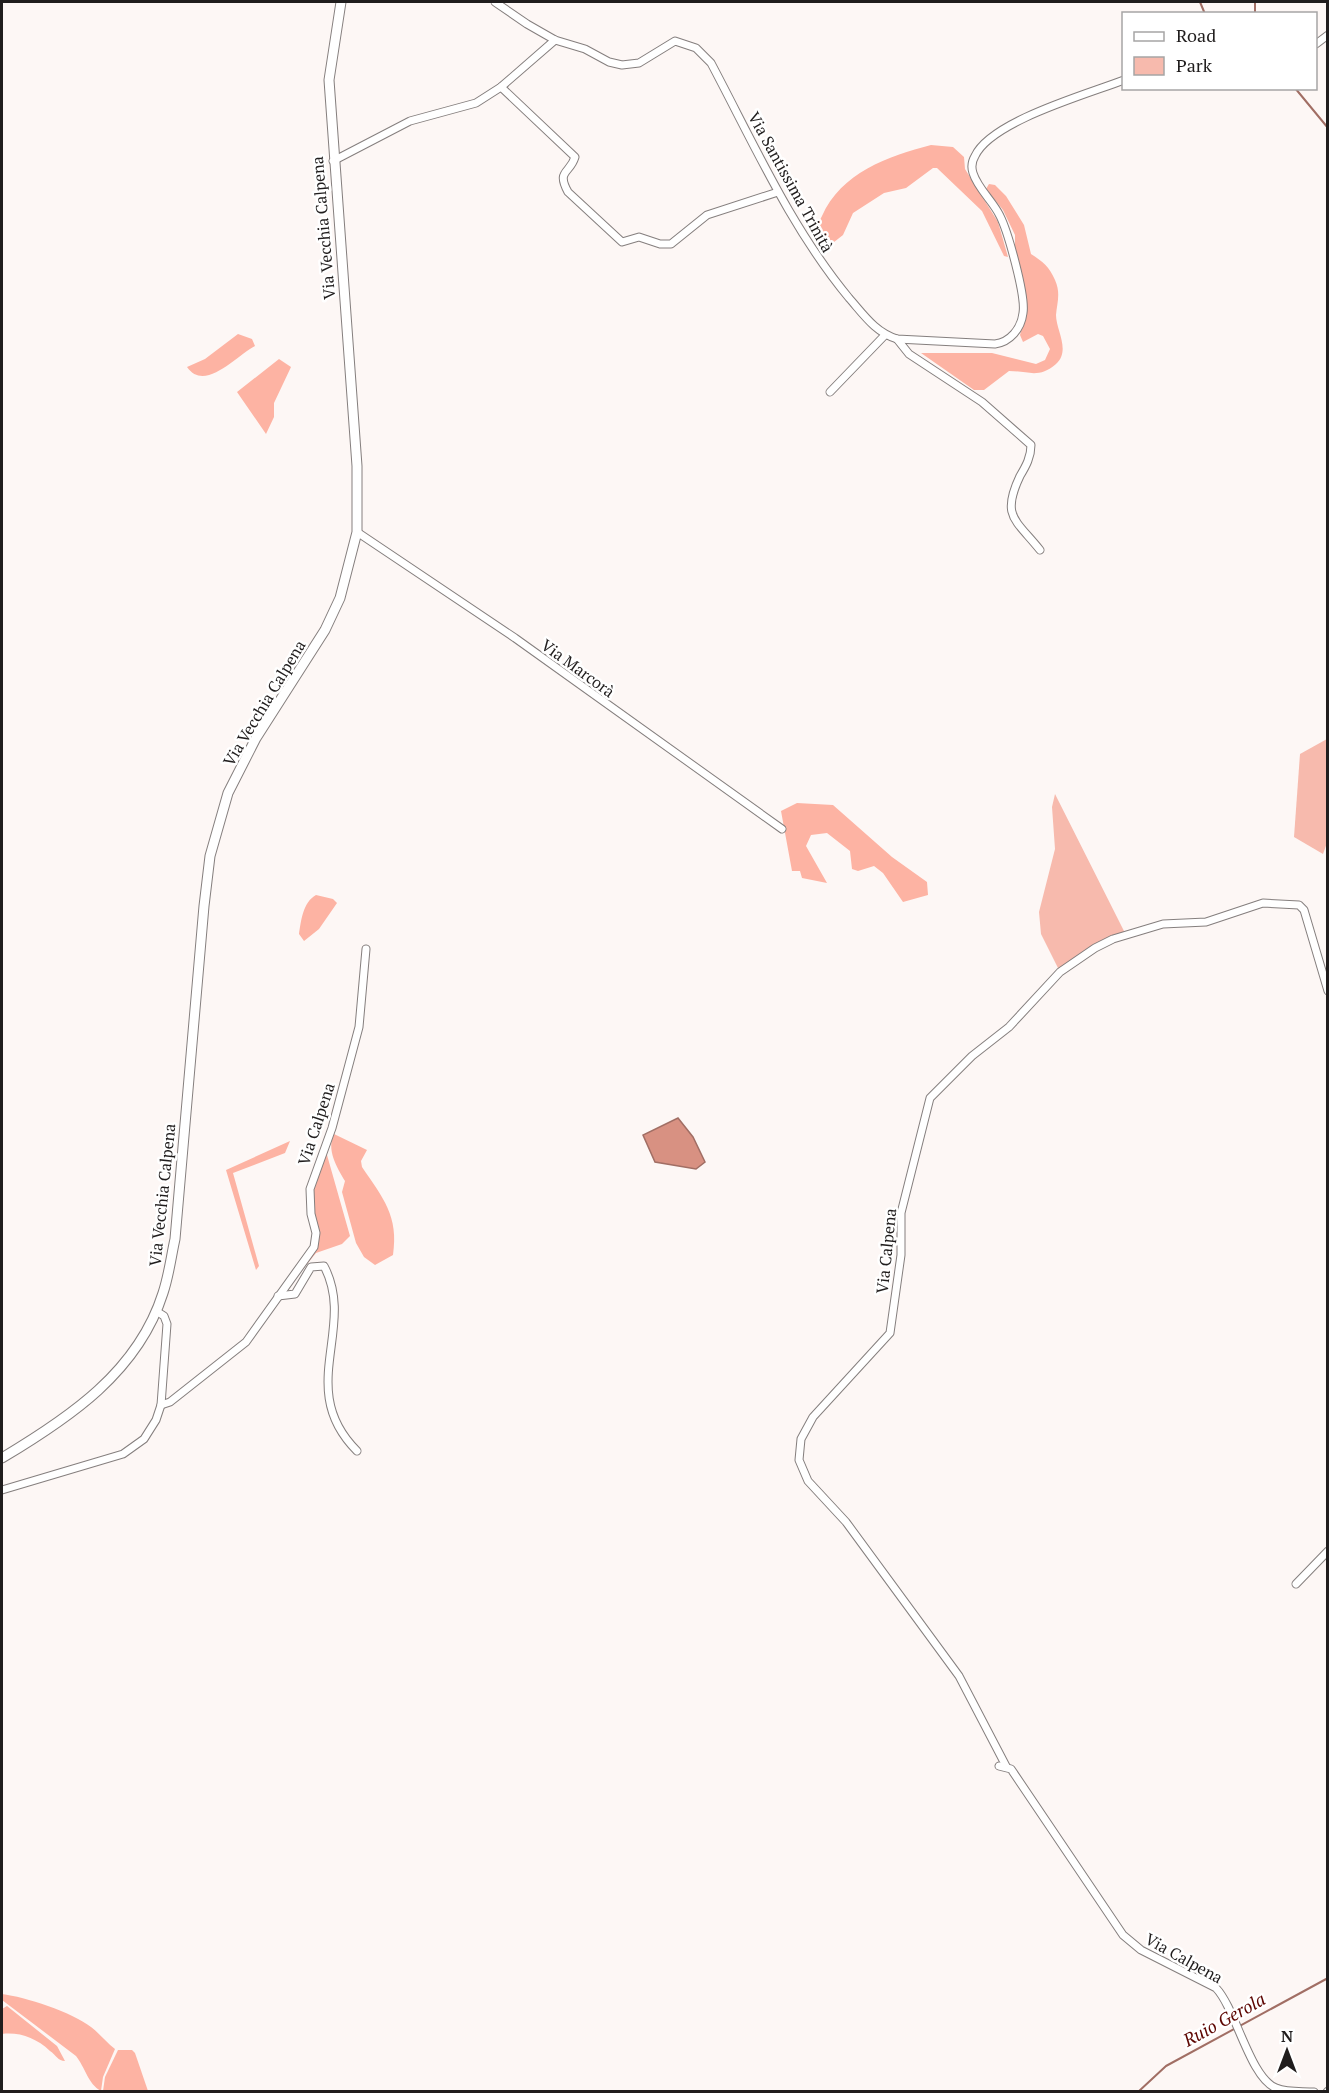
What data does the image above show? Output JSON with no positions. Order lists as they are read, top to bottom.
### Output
{
  "streets": {
    "main road": ["Via Vecchia Calpena"],
    "street": ["Via Santissima Trinità", "Via Marcorà", "Via Calpena"]
  },
  "crossings": [
    ["Via Vecchia Calpena", "Via Marcorà"]
  ],
  "water": ["Ruio Gerola"],
  "legend": ["Road", "Park"],
  "north": "top"
}
